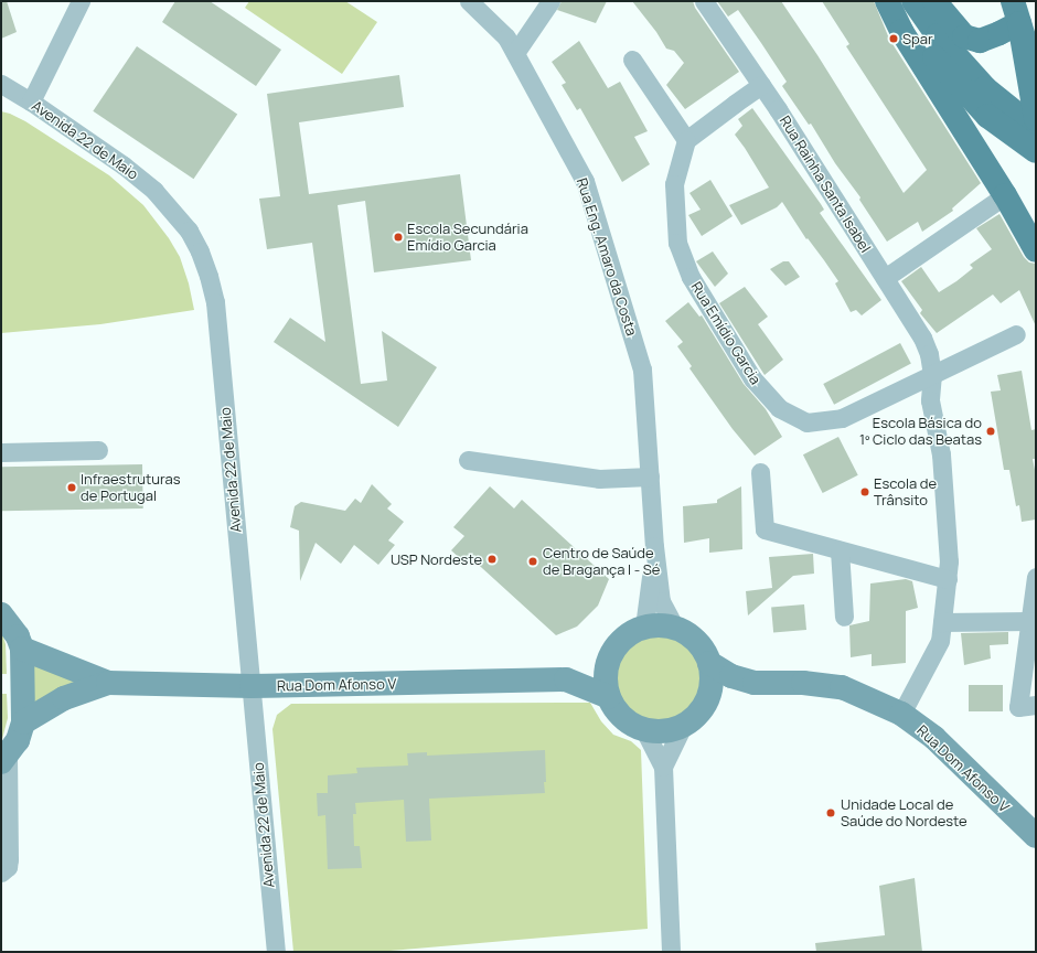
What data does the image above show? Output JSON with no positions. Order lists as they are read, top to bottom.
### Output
{
  "streets": {
    "street": [
      "Avenida 22 de Maio",
      "Rua Rainha Santa Isabel",
      "Rua Eng. Amaro da Costa",
      "Rua Emídio Garcia",
      "Rua Dom Afonso V"
    ]
  },
  "crossings": [
    ["Avenida 22 de Maio", "Rua Dom Afonso V"],
    ["Rua Rainha Santa Isabel", "Rua Emídio Garcia"],
    ["Rua Rainha Santa Isabel", "Rua Dom Afonso V"],
    ["Rua Eng. Amaro da Costa", "Rua Dom Afonso V"]
  ],
  "places": [
    "Spar",
    "Escola Secundária Emídio Garcia",
    "Escola Básica do 1º Ciclo das Beatas",
    "Infraestruturas de Portugal",
    "Escola de Trânsito",
    "USP Nordeste",
    "Centro de Saúde de Bragança I - Sé",
    "Unidade Local de Saúde do Nordeste"
  ]
}
